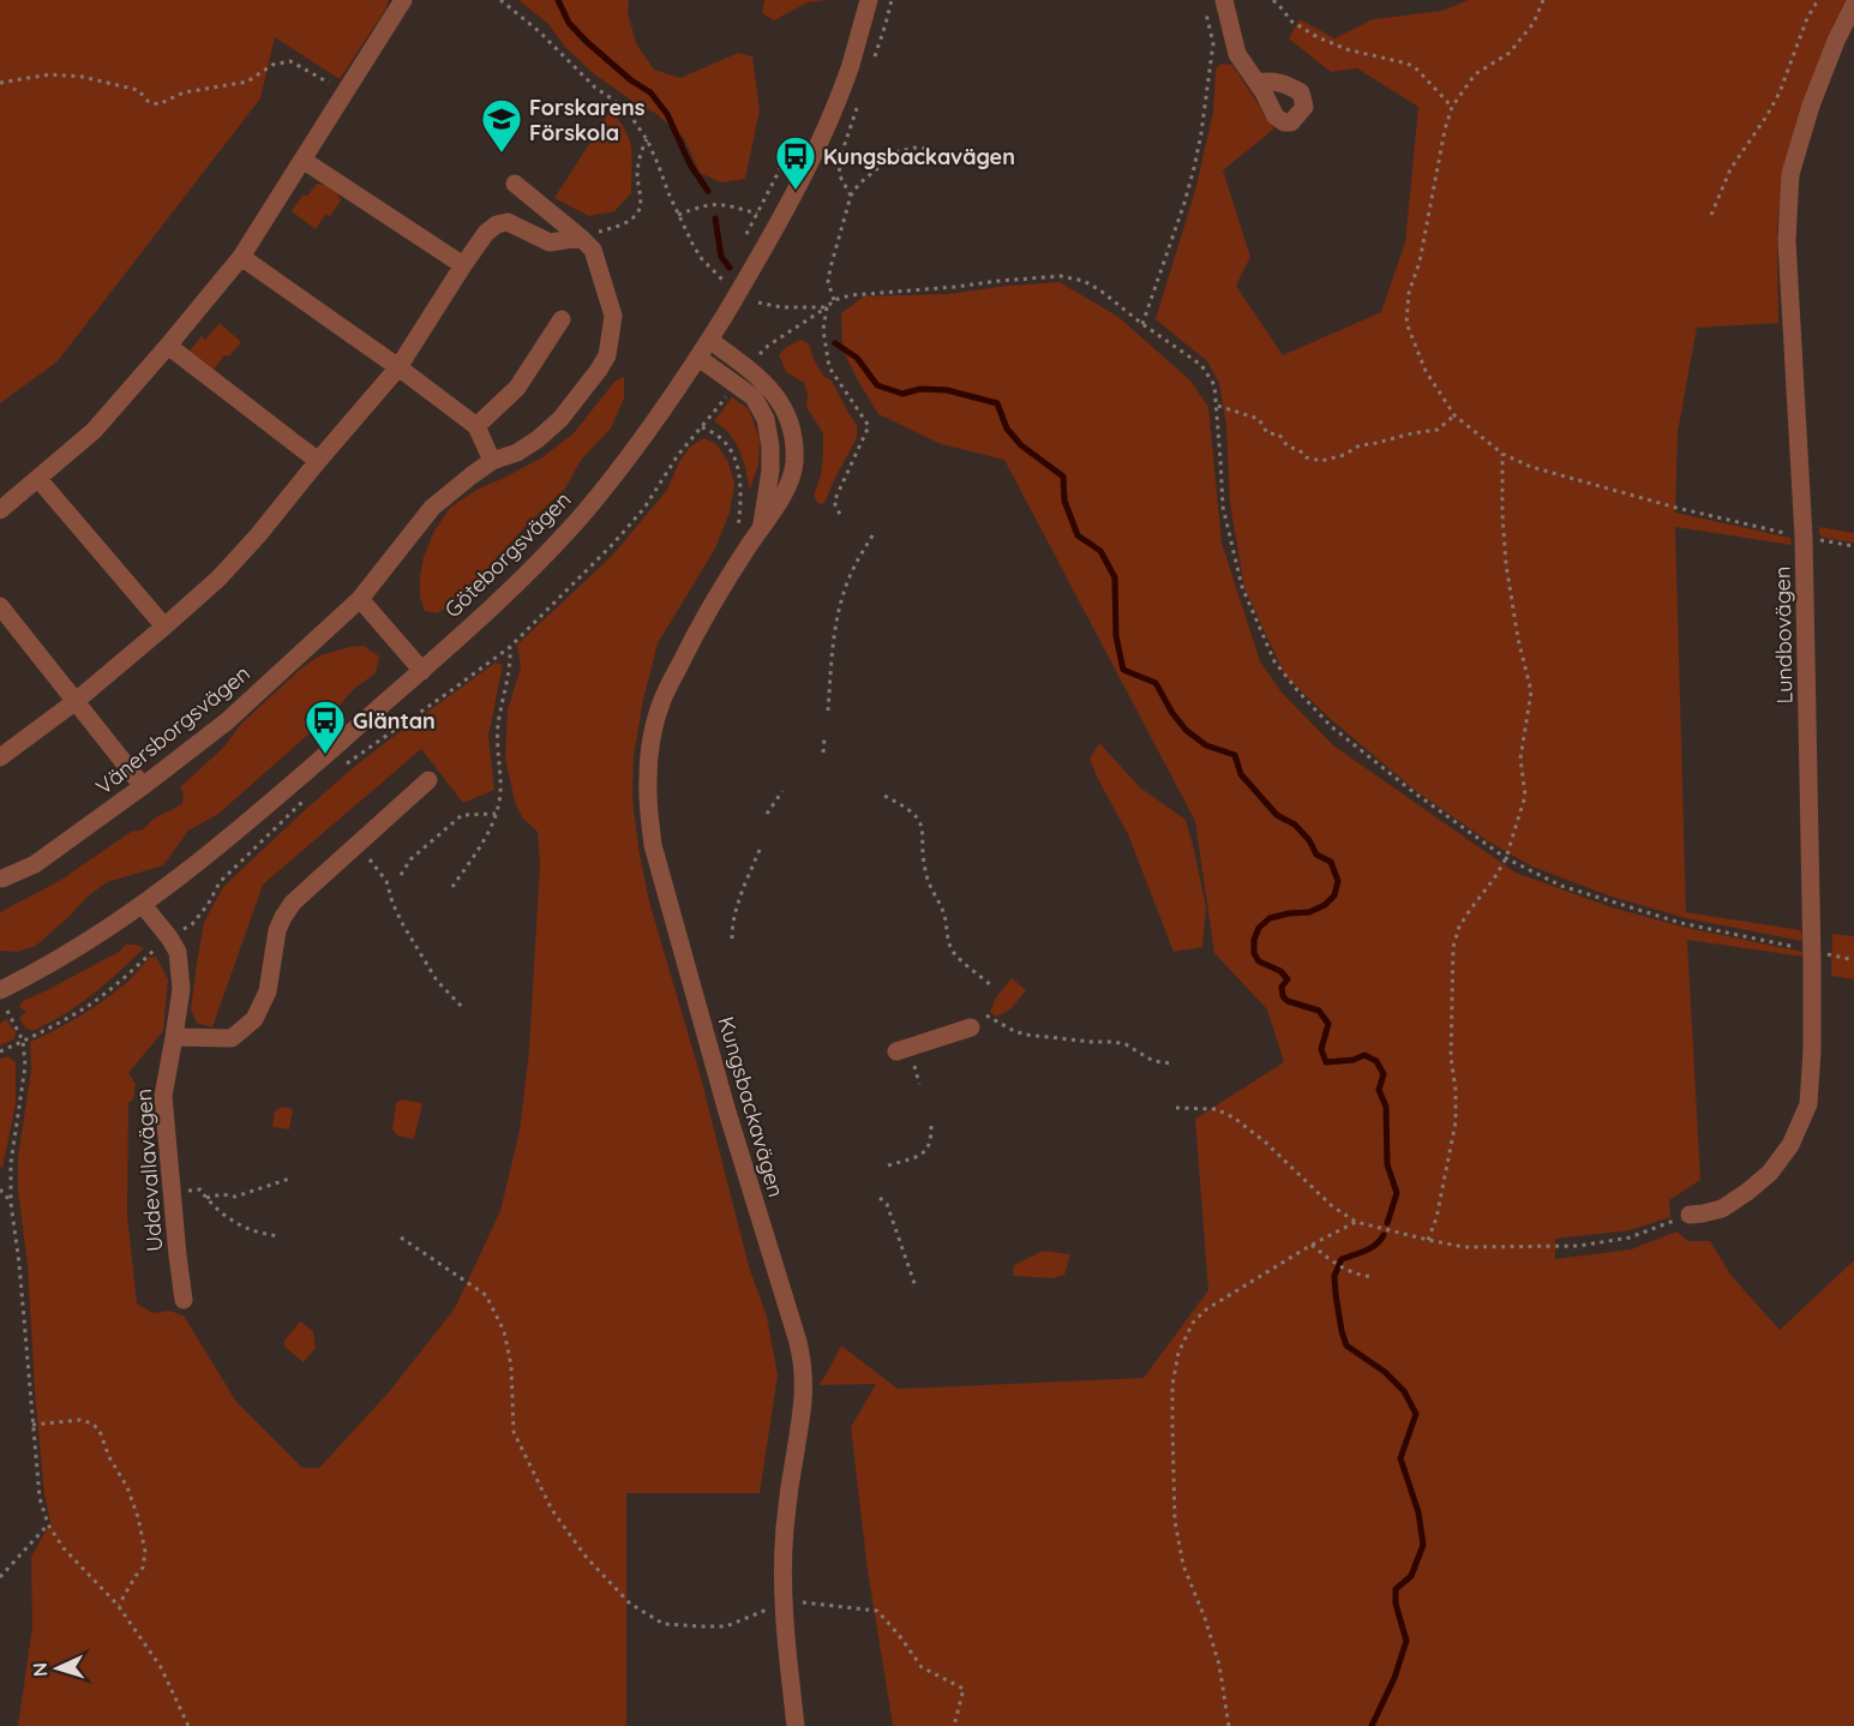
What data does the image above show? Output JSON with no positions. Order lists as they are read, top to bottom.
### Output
{
  "streets": {
    "street": [
      "Göteborgsvägen",
      "Lundbovägen",
      "Vänersborgsvägen",
      "Kungsbackavägen",
      "Uddevallavägen"
    ]
  },
  "crossings": [
    ["Göteborgsvägen", "Kungsbackavägen"],
    ["Göteborgsvägen", "Uddevallavägen"]
  ],
  "places": {
    "school or university": ["Forskarens Förskola"],
    "bus stop": ["Kungsbackavägen", "Gläntan"]
  },
  "north": "left"
}
